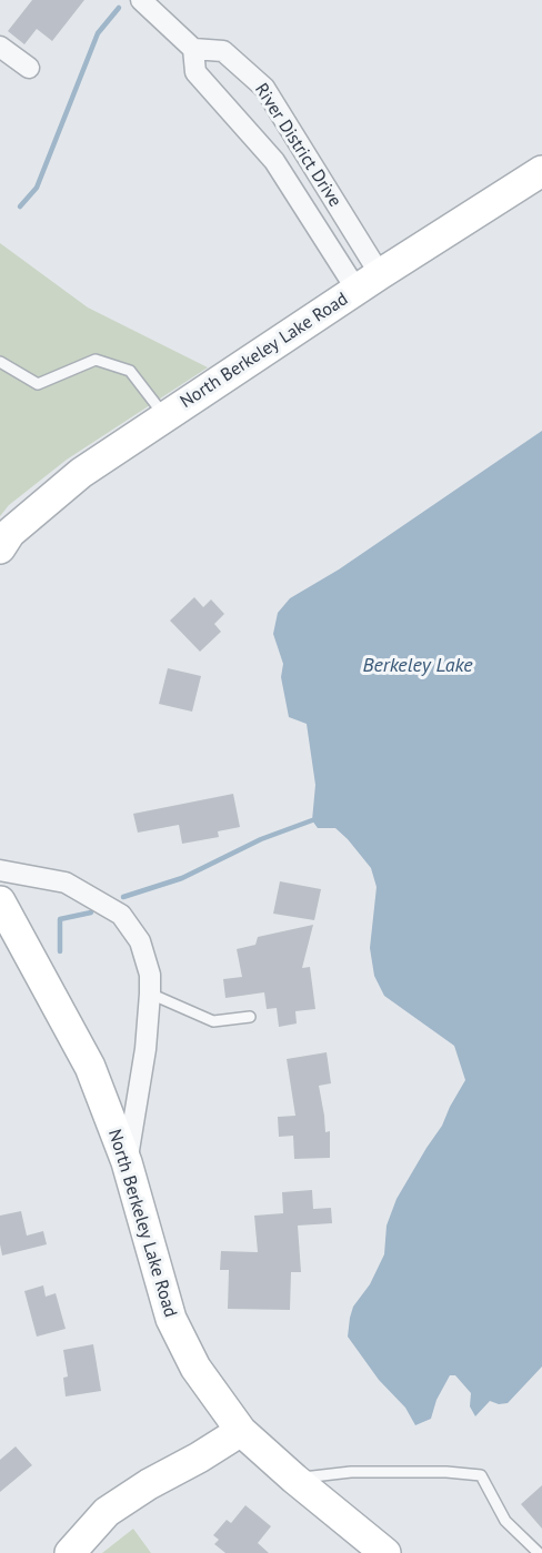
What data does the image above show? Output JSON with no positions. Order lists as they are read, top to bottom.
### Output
{
  "streets": {
    "street": ["River District Drive", "North Berkeley Lake Road"]
  },
  "crossings": [
    ["River District Drive", "North Berkeley Lake Road"]
  ],
  "water": ["Berkeley Lake"]
}
